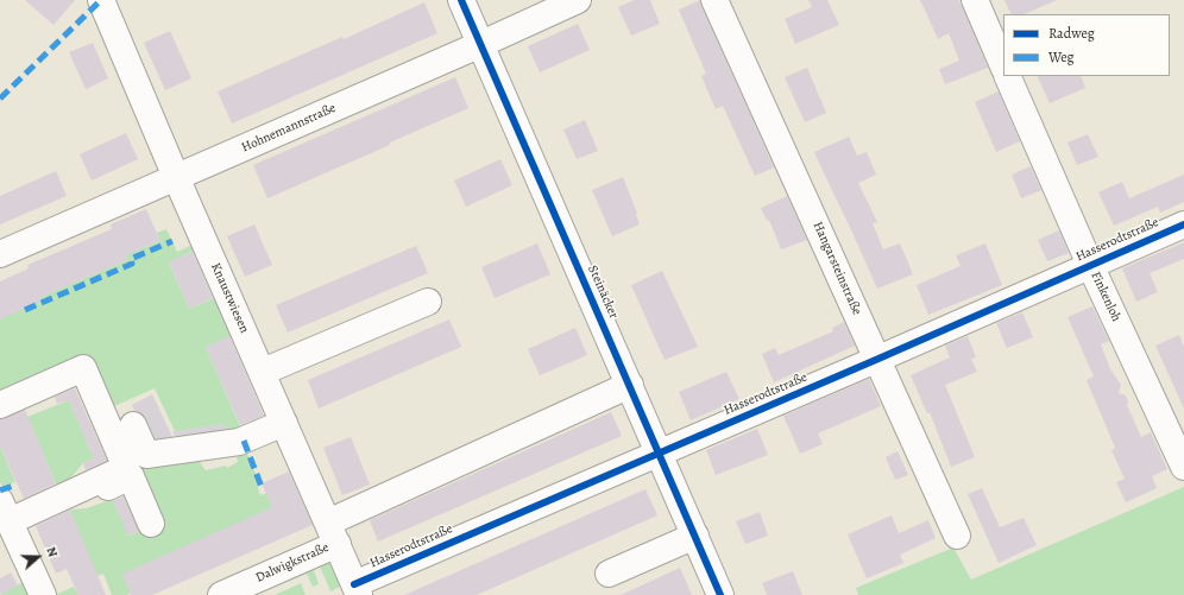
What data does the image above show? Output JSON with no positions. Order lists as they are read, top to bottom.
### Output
{
  "streets": {
    "street": [
      "Hohnemannstraße",
      "Hasserodtstraße",
      "Hangarsteinstraße",
      "Steinäcker",
      "Finkenloh",
      "Knaustwiesen",
      "Dalwigkstraße"
    ]
  },
  "crossings": [
    ["Hohnemannstraße", "Steinäcker"],
    ["Hohnemannstraße", "Knaustwiesen"],
    ["Hasserodtstraße", "Hangarsteinstraße"],
    ["Hasserodtstraße", "Steinäcker"],
    ["Hasserodtstraße", "Finkenloh"],
    ["Hasserodtstraße", "Knaustwiesen"],
    ["Steinäcker", "Dalwigkstraße"],
    ["Knaustwiesen", "Dalwigkstraße"]
  ],
  "legend": ["Radweg", "Weg"],
  "north": "right"
}
